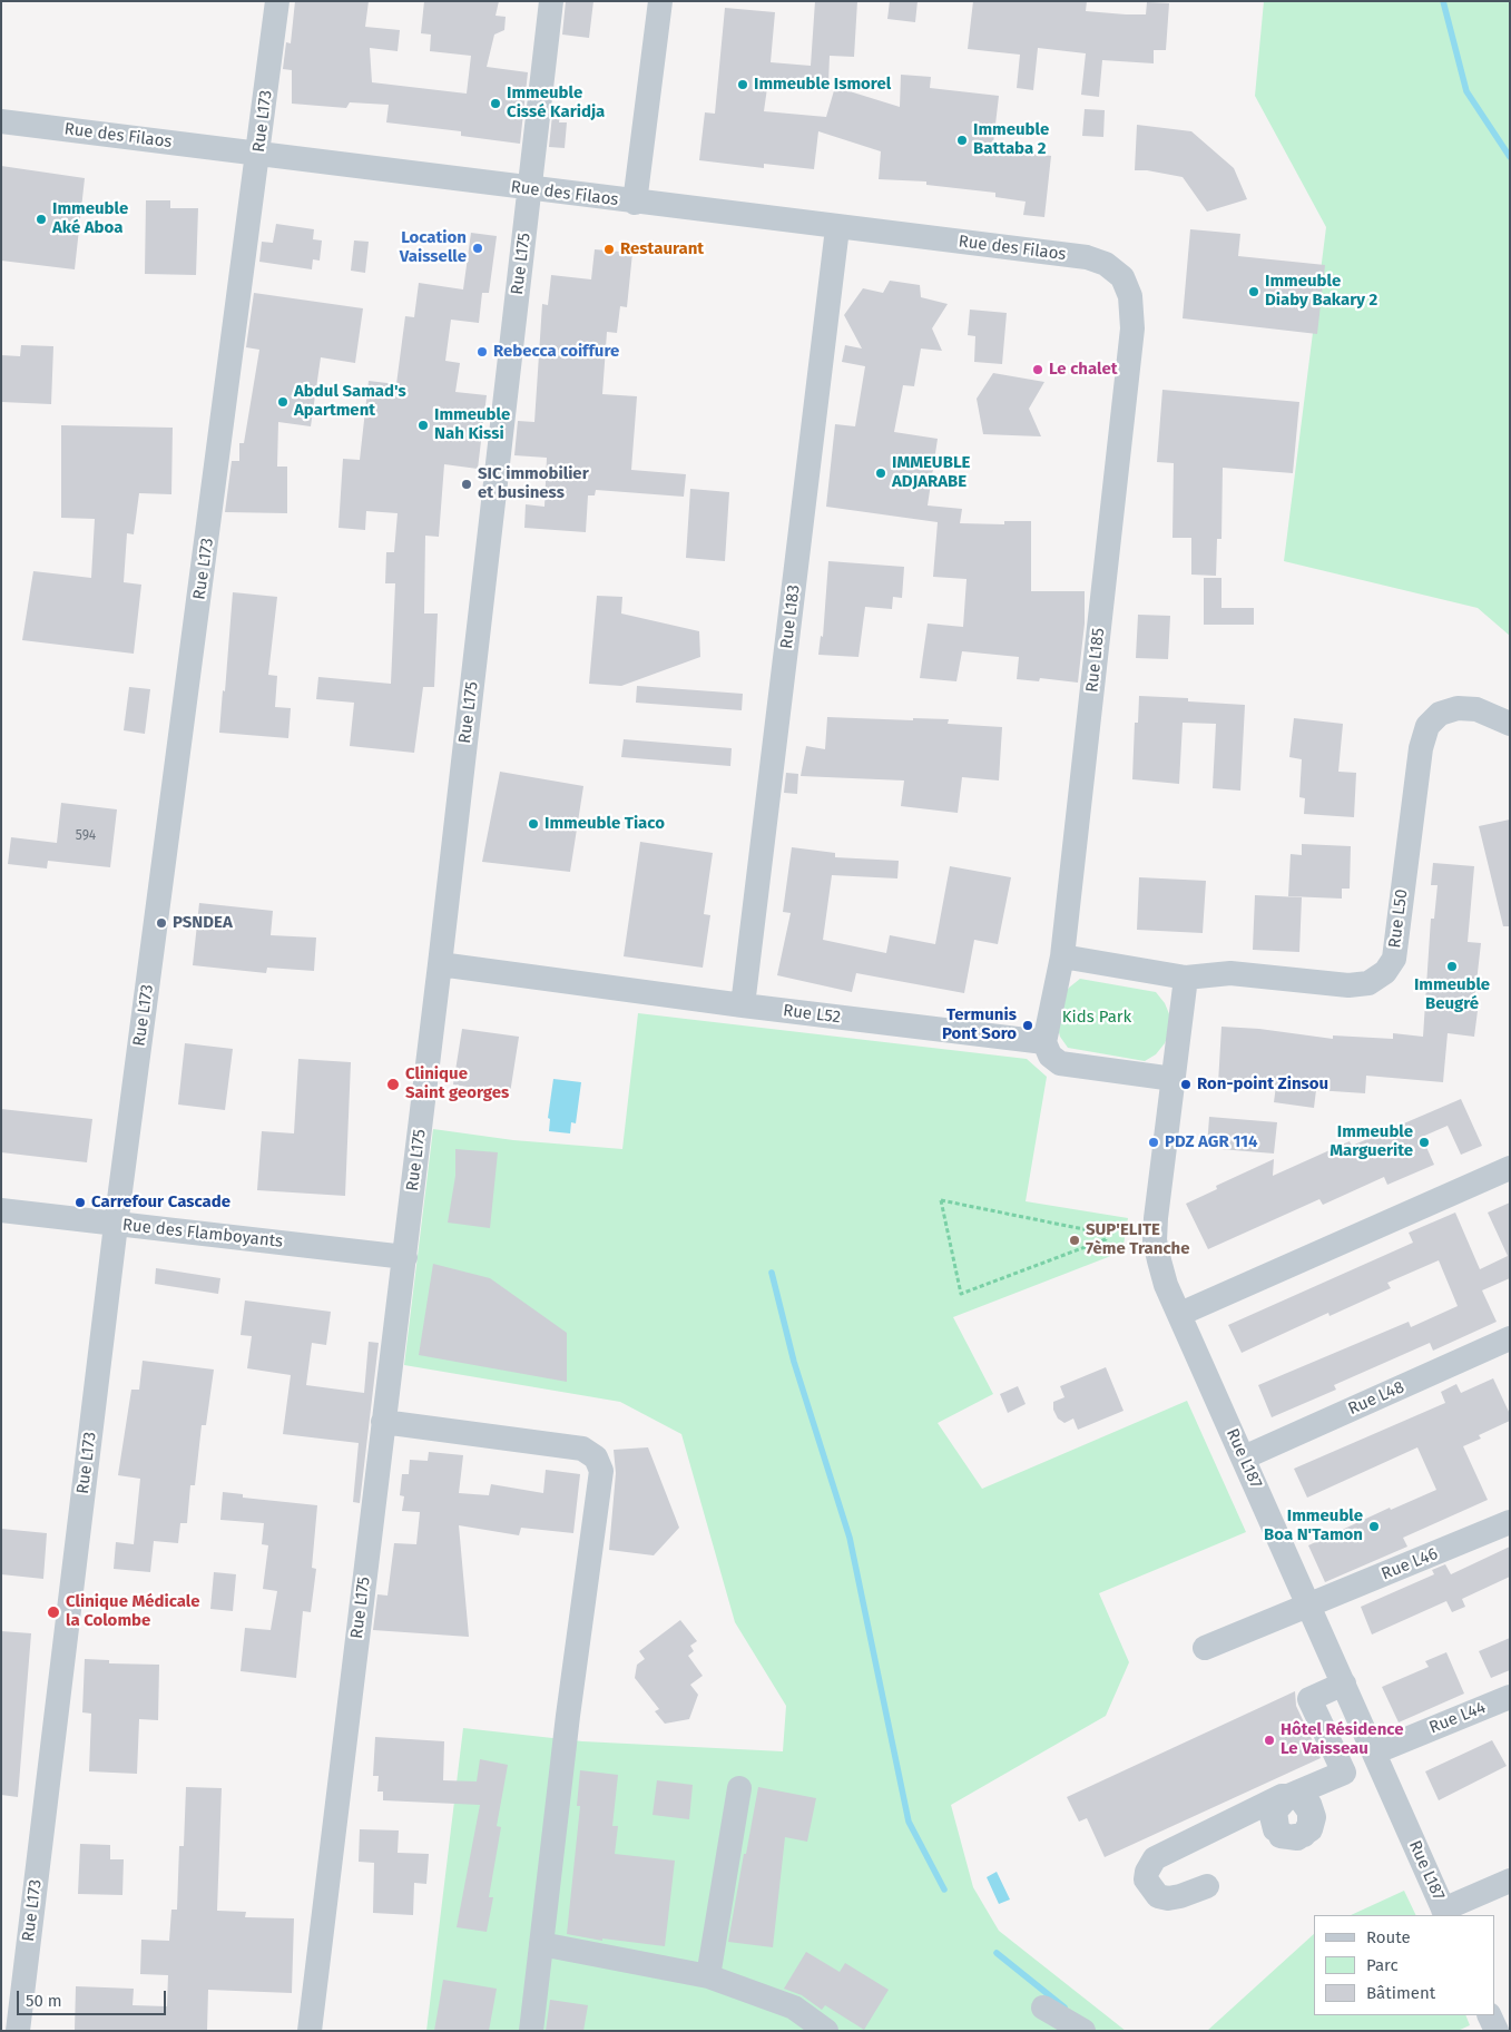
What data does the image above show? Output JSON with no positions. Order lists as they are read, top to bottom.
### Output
{
  "streets": {
    "street": [
      "Rue L173",
      "Rue des Filaos",
      "Rue L175",
      "Rue L183",
      "Rue L185",
      "Rue L50",
      "Rue L52",
      "Rue des Flamboyants",
      "Rue L48",
      "Rue L187",
      "Rue L46",
      "Rue L44"
    ]
  },
  "crossings": [
    ["Rue L173", "Rue des Filaos"],
    ["Rue L173", "Rue des Flamboyants"],
    ["Rue des Filaos", "Rue L175"],
    ["Rue des Filaos", "Rue L183"],
    ["Rue des Filaos", "Rue L185"],
    ["Rue L175", "Rue L52"],
    ["Rue L175", "Rue des Flamboyants"],
    ["Rue L183", "Rue L52"],
    ["Rue L185", "Rue L50"],
    ["Rue L185", "Rue L52"],
    ["Rue L50", "Rue L187"],
    ["Rue L48", "Rue L187"],
    ["Rue L187", "Rue L46"],
    ["Rue L187", "Rue L44"]
  ],
  "parks": ["Kids Park"],
  "places": [
    "Immeuble Ismorel",
    "Immeuble Cissé Karidja",
    "Immeuble Battaba 2",
    "Immeuble Aké Aboa",
    "Location Vaisselle",
    "Restaurant",
    "Immeuble Diaby Bakary 2",
    "Rebecca coiffure",
    "Le chalet",
    "Abdul Samad's Apartment",
    "Immeuble Nah Kissi",
    "IMMEUBLE ADJARABE",
    "SIC immobilier et business",
    "Immeuble Tiaco",
    "PSNDEA",
    "Immeuble Beugré",
    "Termunis Pont Soro",
    "Clinique Saint georges",
    "Ron-point Zinsou",
    "PDZ AGR 114",
    "Immeuble Marguerite",
    "Carrefour Cascade",
    "SUP'ELITE 7ème Tranche",
    "Immeuble Boa N'Tamon",
    "Clinique Médicale la Colombe",
    "Hôtel Résidence Le Vaisseau"
  ],
  "house_numbers": ["594"],
  "legend": ["Route", "Parc", "Bâtiment"],
  "scale_bar": "50 m"
}
